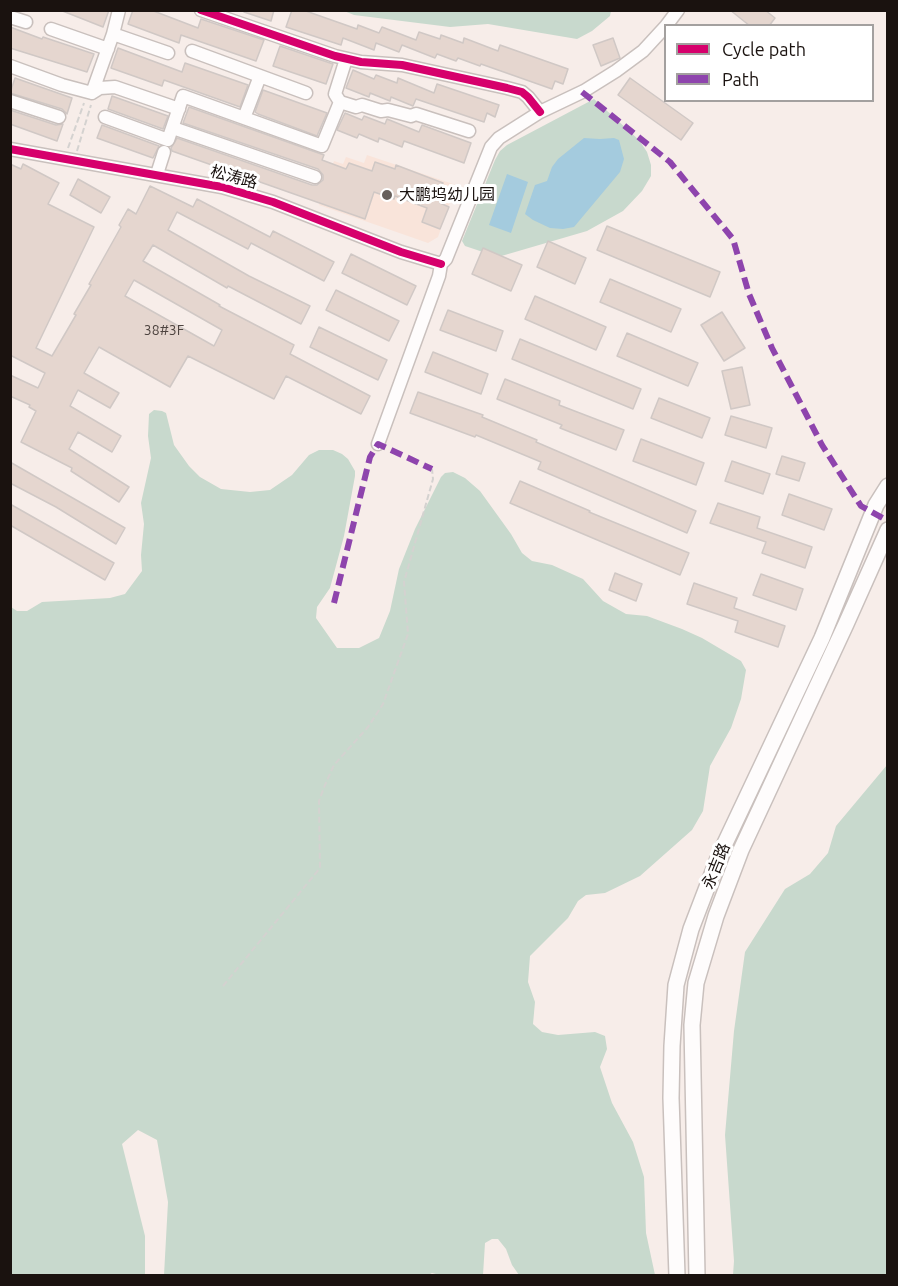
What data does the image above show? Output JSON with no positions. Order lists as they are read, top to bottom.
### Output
{
  "streets": {
    "main road": ["永吉路"],
    "street": ["松涛路"]
  },
  "places": ["大鹏坞幼儿园"],
  "house_numbers": ["38#3F"],
  "legend": ["Cycle path", "Path"]
}
